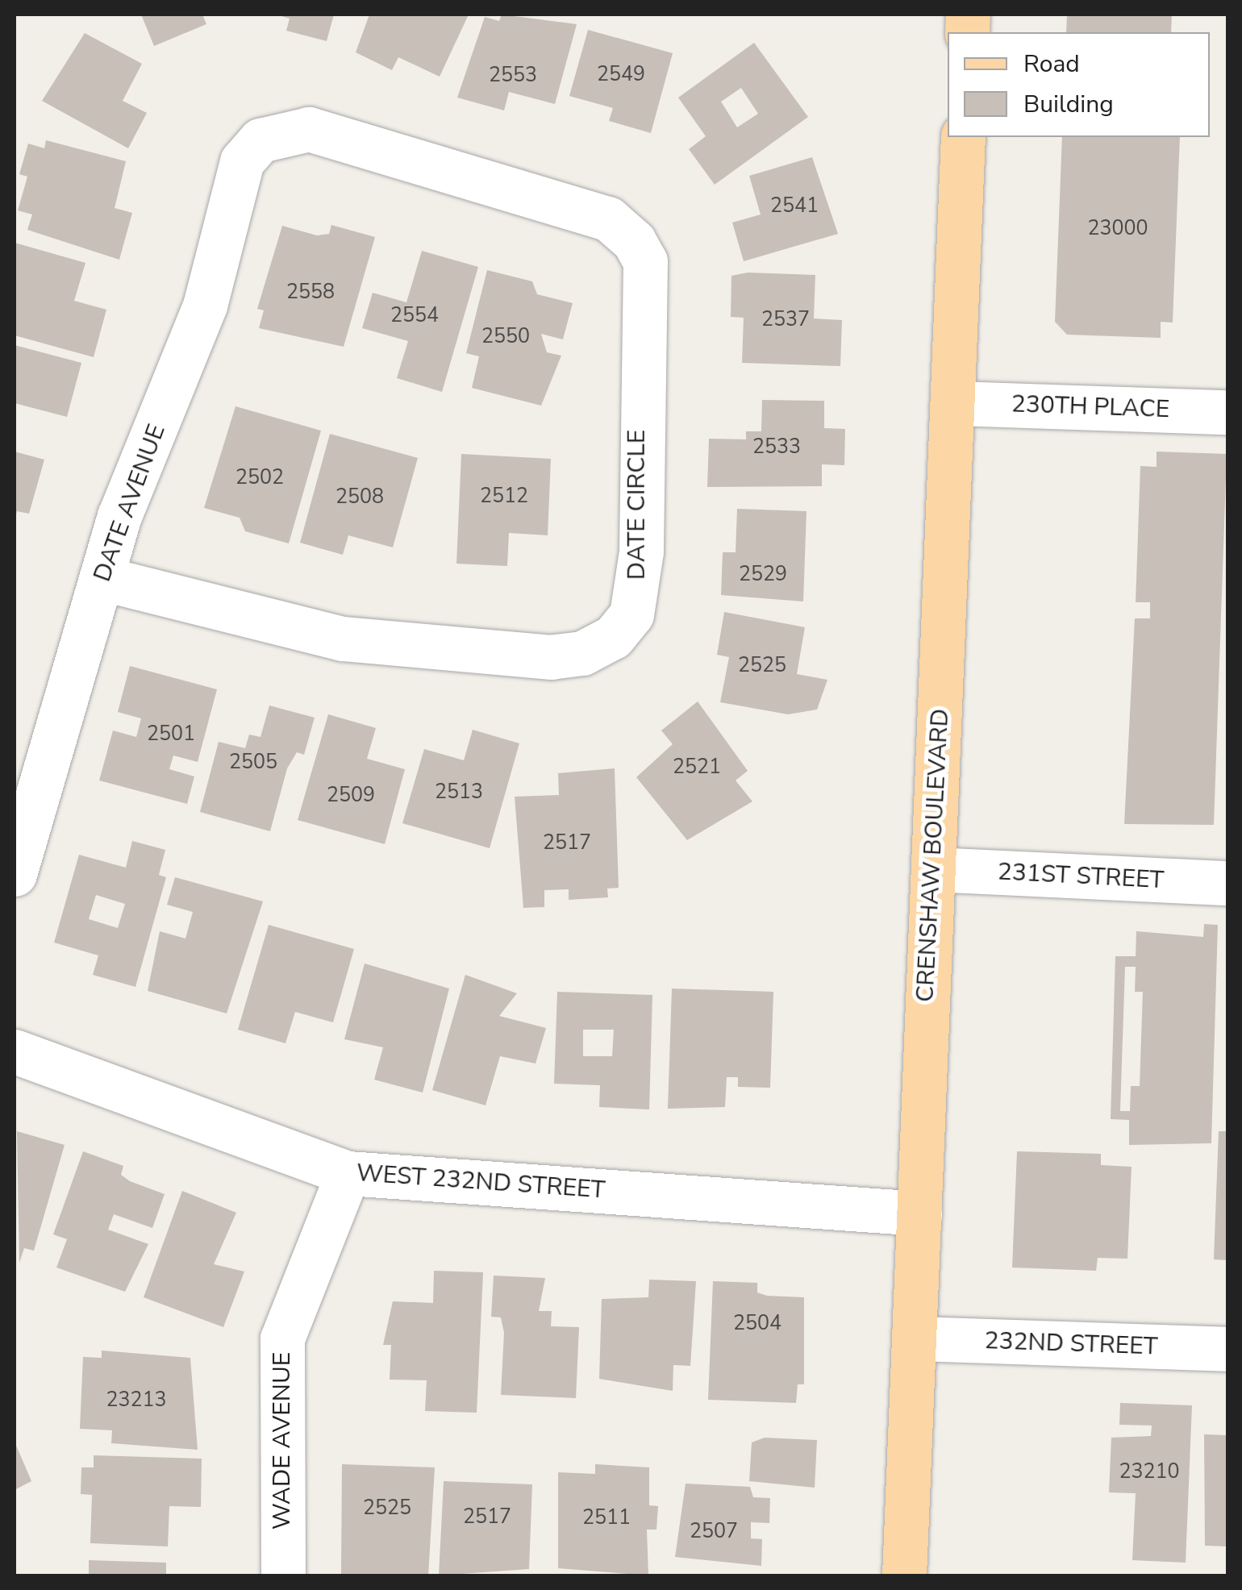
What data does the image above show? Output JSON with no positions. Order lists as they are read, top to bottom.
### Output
{
  "streets": {
    "main road": ["CRENSHAW BOULEVARD"],
    "street": [
      "230TH PLACE",
      "DATE AVENUE",
      "DATE CIRCLE",
      "231ST STREET",
      "WEST 232ND STREET",
      "232ND STREET",
      "WADE AVENUE"
    ]
  },
  "crossings": [
    ["230TH PLACE", "CRENSHAW BOULEVARD"],
    ["DATE AVENUE", "DATE CIRCLE"],
    ["CRENSHAW BOULEVARD", "231ST STREET"],
    ["CRENSHAW BOULEVARD", "WEST 232ND STREET"],
    ["CRENSHAW BOULEVARD", "232ND STREET"],
    ["WEST 232ND STREET", "WADE AVENUE"]
  ],
  "house_numbers": [
    "2549",
    "2553",
    "2541",
    "23000",
    "2558",
    "2554",
    "2537",
    "2550",
    "2533",
    "2502",
    "2512",
    "2508",
    "2529",
    "2525",
    "2501",
    "2505",
    "2521",
    "2513",
    "2509",
    "2517",
    "2504",
    "23213",
    "23210",
    "2525",
    "2517",
    "2511",
    "2507"
  ],
  "legend": ["Road", "Building"]
}
